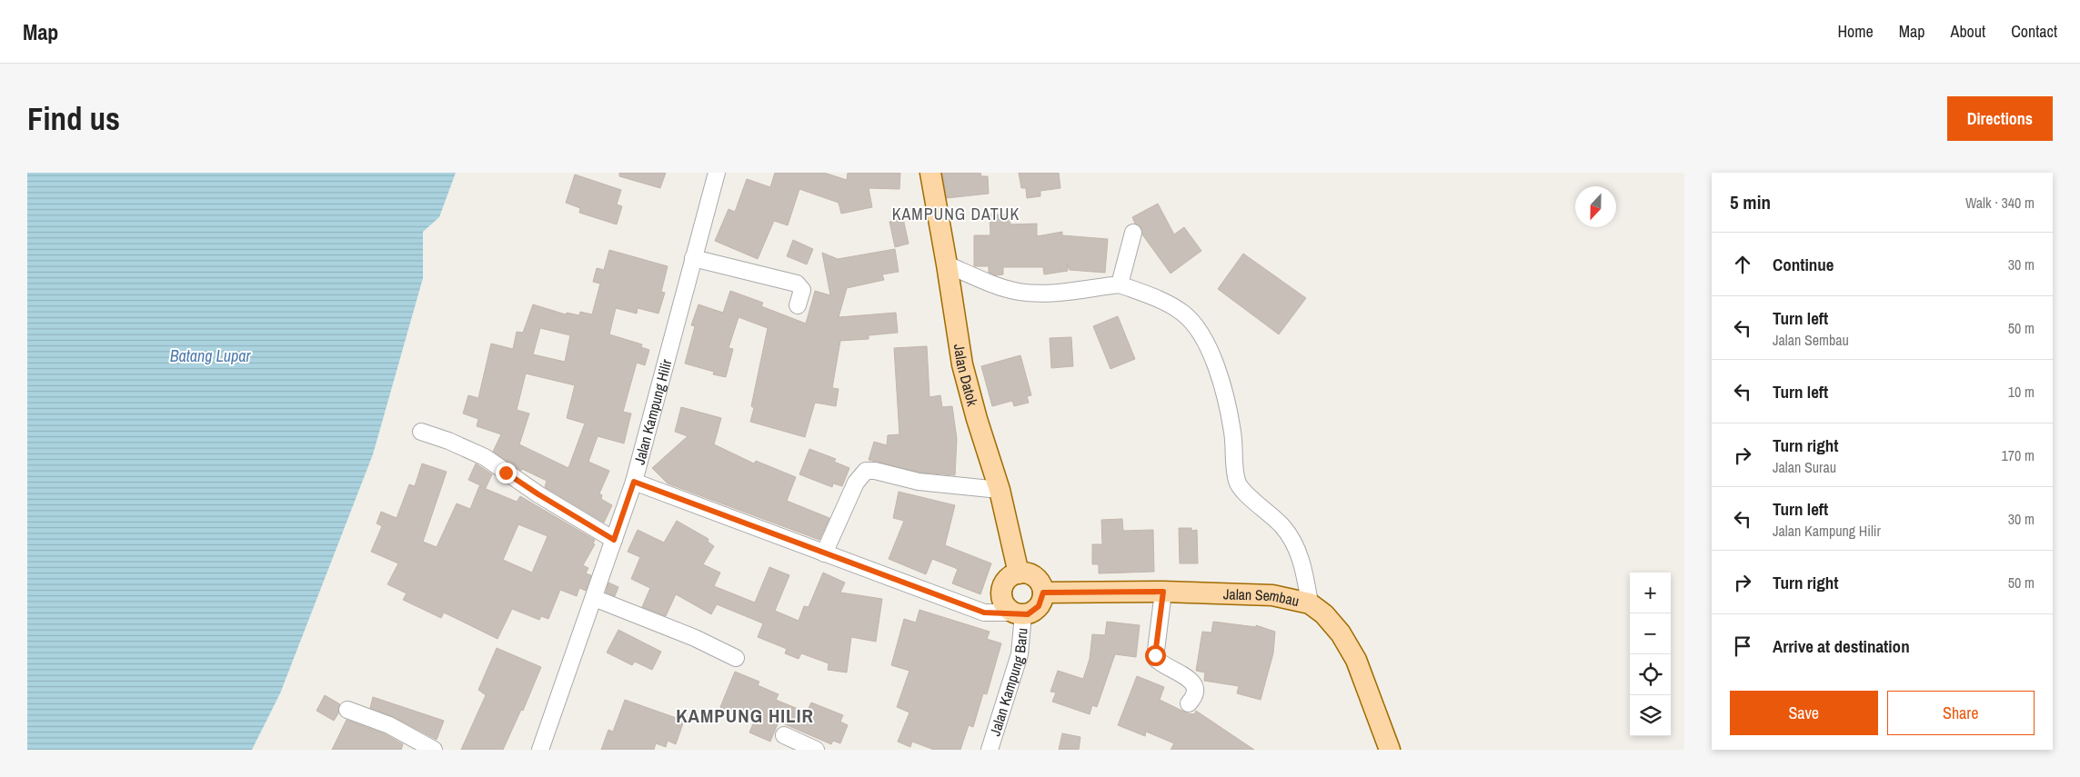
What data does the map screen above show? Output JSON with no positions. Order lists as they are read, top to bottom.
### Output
{
  "streets": {
    "main road": ["Jalan Datok", "Jalan Sembau"],
    "street": ["Jalan Kampung Hilir", "Jalan Kampung Baru"]
  },
  "crossings": [
    ["Jalan Datok", "Jalan Sembau"],
    ["Jalan Datok", "Jalan Kampung Baru"],
    ["Jalan Sembau", "Jalan Kampung Baru"]
  ],
  "districts": ["KAMPUNG DATUK", "KAMPUNG HILIR"],
  "water": ["Batang Lupar"],
  "north": "bottom",
  "page": {
    "header": "Map",
    "nav": [
      "Home",
      "Map",
      "About",
      "Contact"
    ],
    "buttons": [
      "Directions",
      ["Save", "Share"]
    ],
    "title": "Find us",
    "heading": ["5 min", "Walk · 340 m"],
    "list": [
      ["Continue", "30 m"],
      ["Turn left", "Jalan Sembau", "50 m"],
      ["Turn left", "10 m"],
      ["Turn right", "Jalan Surau", "170 m"],
      ["Turn left", "Jalan Kampung Hilir", "30 m"],
      ["Turn right", "50 m"],
      "Arrive at destination"
    ],
    "map_buttons": ["+", "−"]
  }
}
